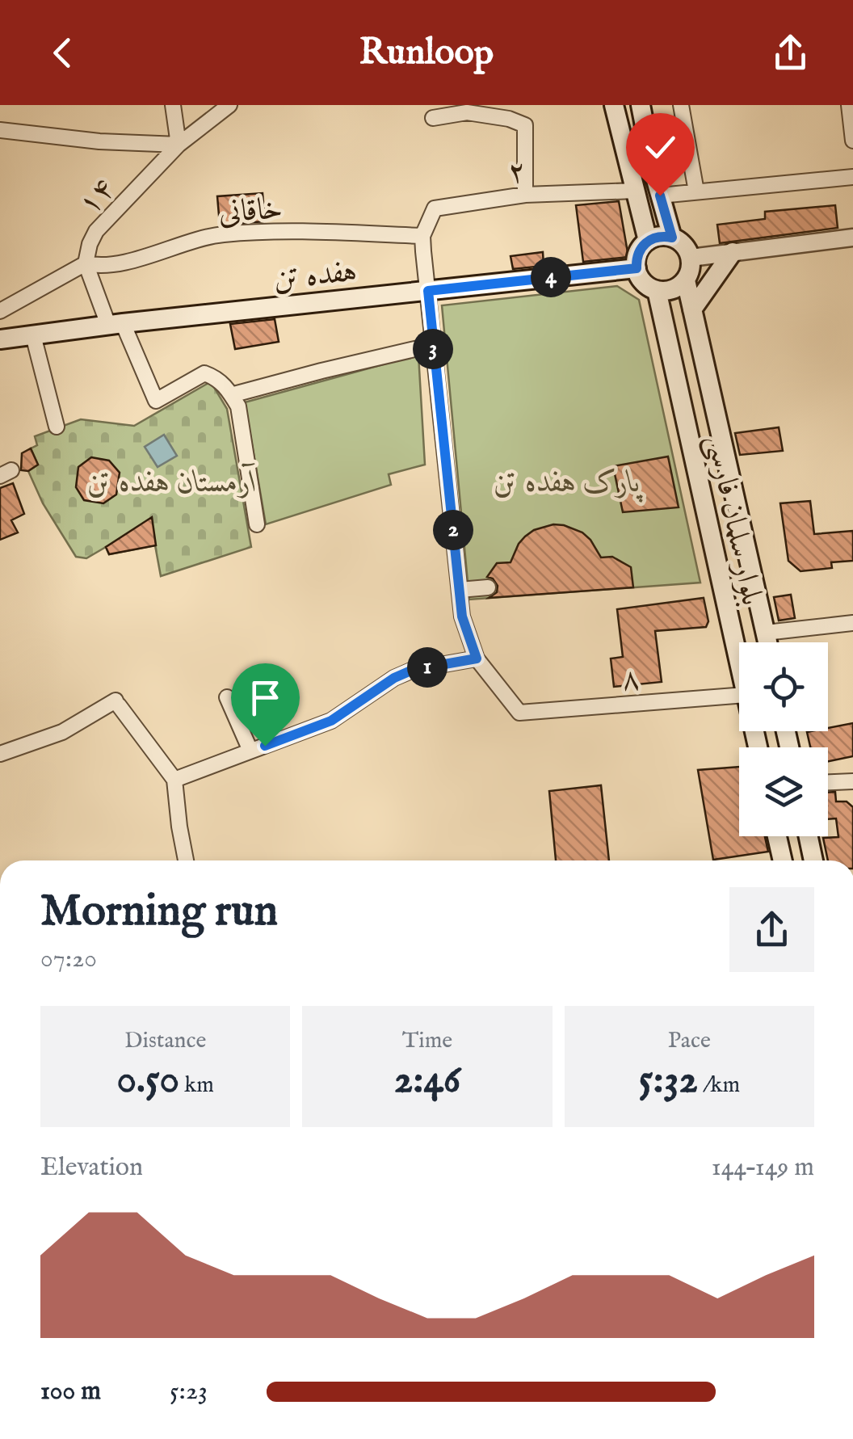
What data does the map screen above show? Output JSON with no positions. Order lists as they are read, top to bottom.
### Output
{
  "streets": {
    "main road": ["هفده تن", "بلوار سلمان فارسی"],
    "street": [
      "۲",
      "۱۴",
      "خاقانی",
      "۸"
    ]
  },
  "crossings": [
    ["۲", "خاقانی"],
    ["۱۴", "خاقانی"],
    ["هفده تن", "بلوار سلمان فارسی"]
  ],
  "parks": ["آرمستان هفده تن", "پارک هفده تن"],
  "page": {
    "header": "Runloop",
    "pins": [
      "4",
      "3",
      "2",
      "1"
    ],
    "heading": ["Morning run", "07:20"],
    "stats": [
      ["Distance", "0.50 km"],
      ["Time", "2:46"],
      ["Pace", "5:32 /km"]
    ],
    "chart": ["Elevation", "144–149 m"],
    "list": [
      {
        "name": "100 m",
        "note": "5:23"
      }
    ]
  }
}
